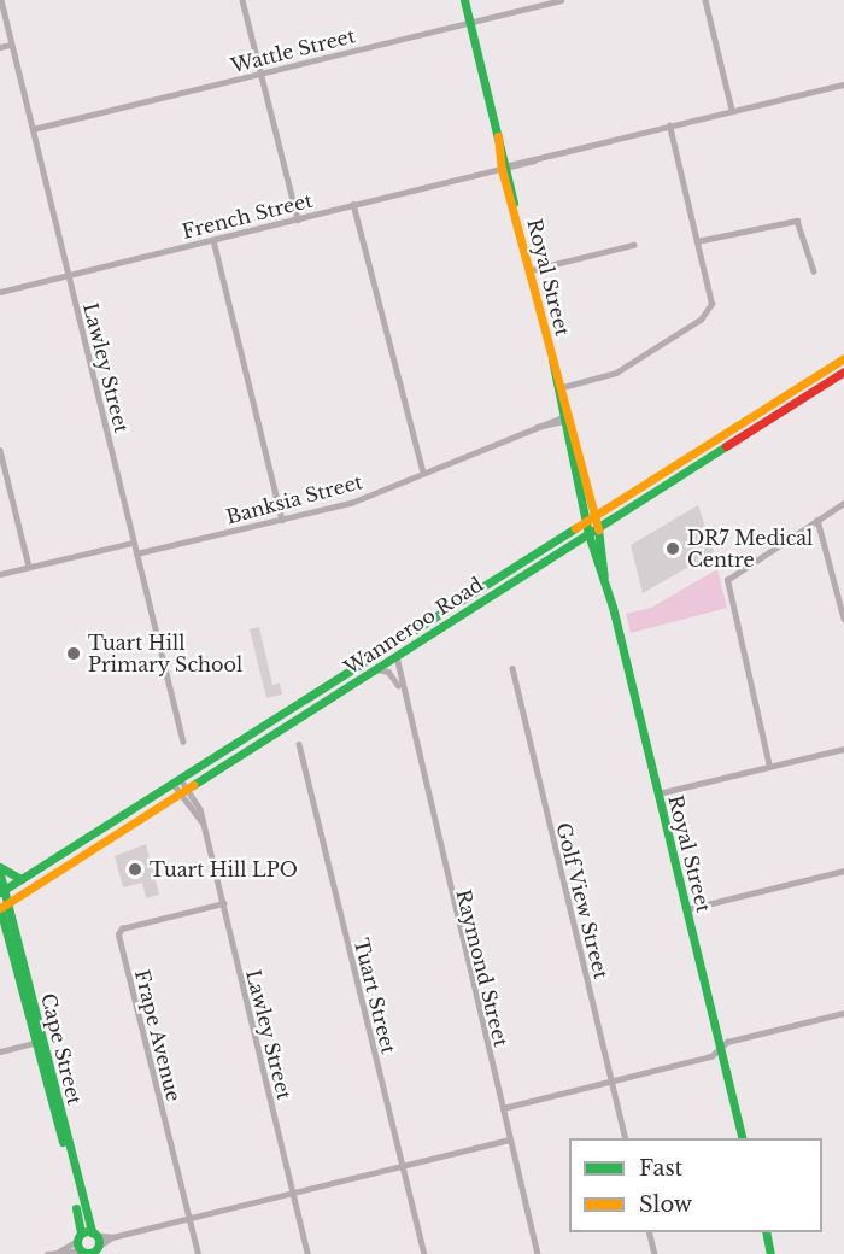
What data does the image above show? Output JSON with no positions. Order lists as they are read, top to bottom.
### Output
{
  "streets": {
    "main road": ["Royal Street", "Wanneroo Road", "Cape Street"],
    "street": [
      "Wattle Street",
      "French Street",
      "Lawley Street",
      "Banksia Street",
      "Golf View Street",
      "Raymond Street",
      "Tuart Street",
      "Frape Avenue"
    ]
  },
  "crossings": [
    ["Wattle Street", "Royal Street"],
    ["Wattle Street", "Lawley Street"],
    ["French Street", "Royal Street"],
    ["French Street", "Lawley Street"],
    ["Royal Street", "Banksia Street"],
    ["Royal Street", "Wanneroo Road"],
    ["Lawley Street", "Banksia Street"],
    ["Lawley Street", "Wanneroo Road"],
    ["Lawley Street", "Frape Avenue"],
    ["Wanneroo Road", "Raymond Street"],
    ["Wanneroo Road", "Cape Street"]
  ],
  "places": ["DR7 Medical Centre", "Tuart Hill Primary School", "Tuart Hill LPO"],
  "legend": ["Fast", "Slow"]
}
